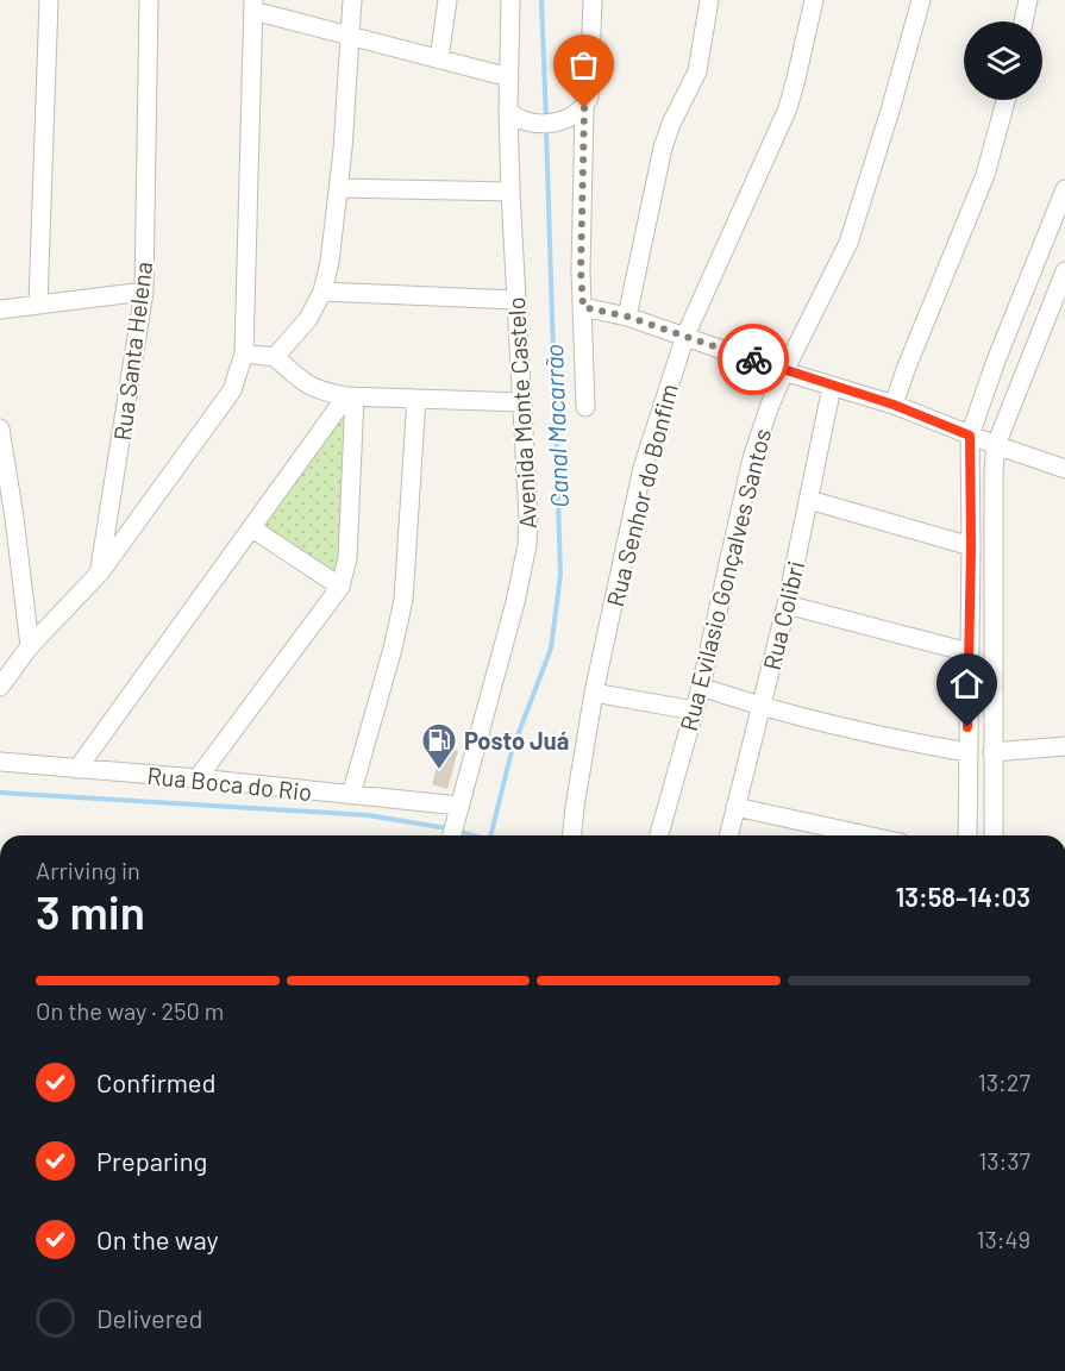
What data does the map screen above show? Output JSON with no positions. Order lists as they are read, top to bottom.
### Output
{
  "streets": {
    "street": [
      "Rua Santa Helena",
      "Avenida Monte Castelo",
      "Rua Senhor do Bonfim",
      "Rua Evilasio Gonçalves Santos",
      "Rua Colibri",
      "Rua Boca do Rio"
    ]
  },
  "crossings": [
    ["Avenida Monte Castelo", "Rua Boca do Rio"]
  ],
  "water": ["Canal Macarrão"],
  "places": {
    "fuel station": ["Posto Juá"]
  },
  "page": {
    "heading": ["3 min", "Arriving in", "13:58–14:03"],
    "bar": "On the way · 250 m",
    "list": [
      ["Confirmed", "13:27"],
      ["Preparing", "13:37"],
      ["On the way", "13:49"],
      "Delivered"
    ]
  }
}
